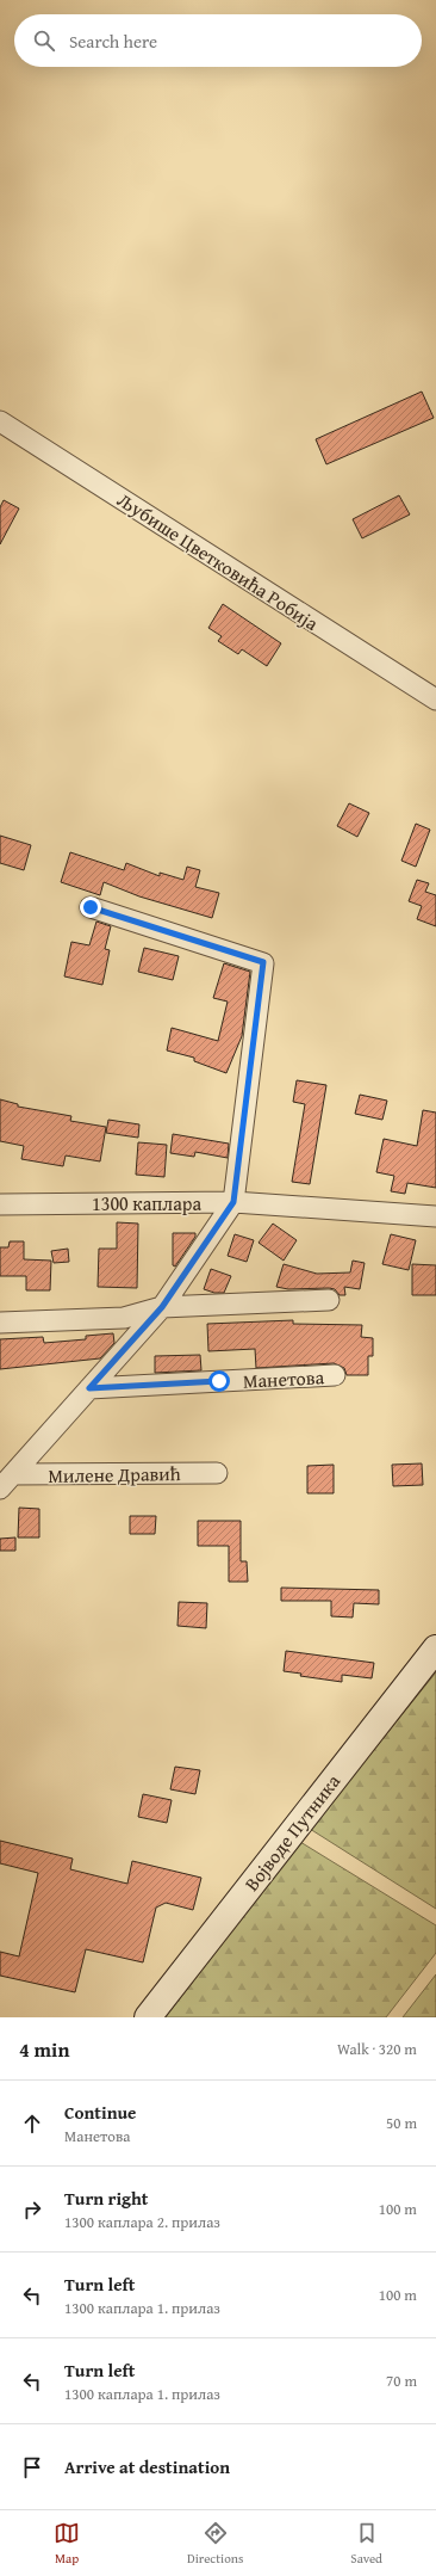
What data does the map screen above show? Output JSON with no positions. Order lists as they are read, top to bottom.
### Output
{
  "streets": {
    "street": [
      "Љубише Цветковића Робија",
      "1300 каплара",
      "Манетова",
      "Милене Дравић",
      "Војводе Путника"
    ]
  },
  "page": {
    "search": "Search here",
    "heading": ["4 min", "Walk · 320 m"],
    "list": [
      ["Continue", "Манетова", "50 m"],
      ["Turn right", "1300 каплара 2. прилаз", "100 m"],
      ["Turn left", "1300 каплара 1. прилаз", "100 m"],
      ["Turn left", "1300 каплара 1. прилаз", "70 m"],
      "Arrive at destination"
    ],
    "nav": ["Map", "Directions", "Saved"]
  }
}
